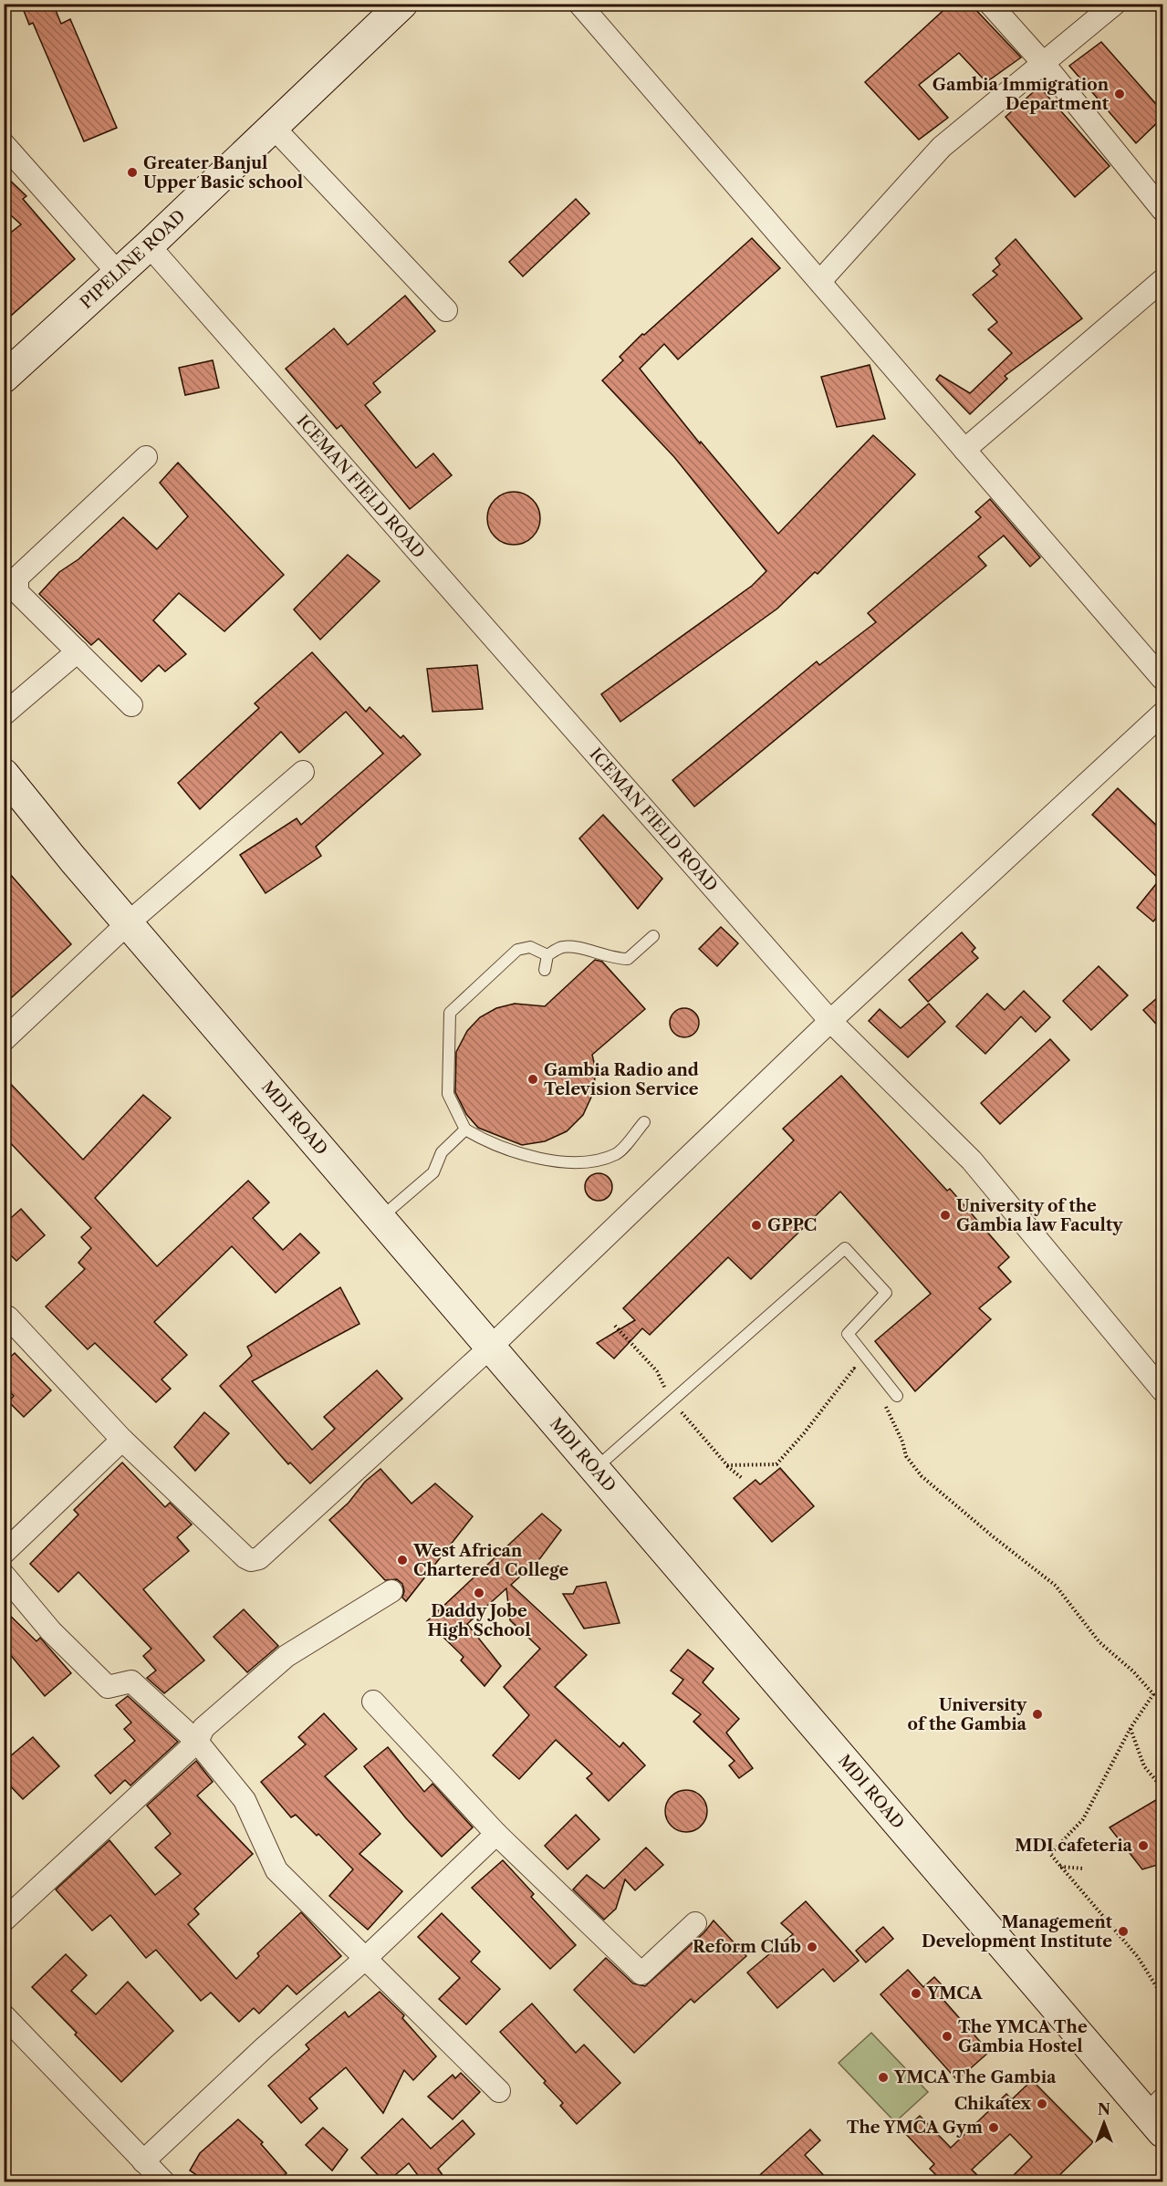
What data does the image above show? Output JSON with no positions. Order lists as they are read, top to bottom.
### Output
{
  "streets": {
    "street": ["PIPELINE ROAD", "ICEMAN FIELD ROAD", "MDI ROAD"]
  },
  "crossings": [
    ["PIPELINE ROAD", "ICEMAN FIELD ROAD"]
  ],
  "places": [
    "Gambia Immigration Department",
    "Greater Banjul Upper Basic school",
    "Gambia Radio and Television Service",
    "University of the Gambia law Faculty",
    "GPPC",
    "West African Chartered College",
    "Daddy Jobe High School",
    "University of the Gambia",
    "MDI cafeteria",
    "Management Development Institute",
    "Reform Club",
    "YMCA",
    "The YMCA The Gambia Hostel",
    "YMCA The Gambia",
    "Chikatex",
    "The YMCA Gym"
  ],
  "north": "top"
}
